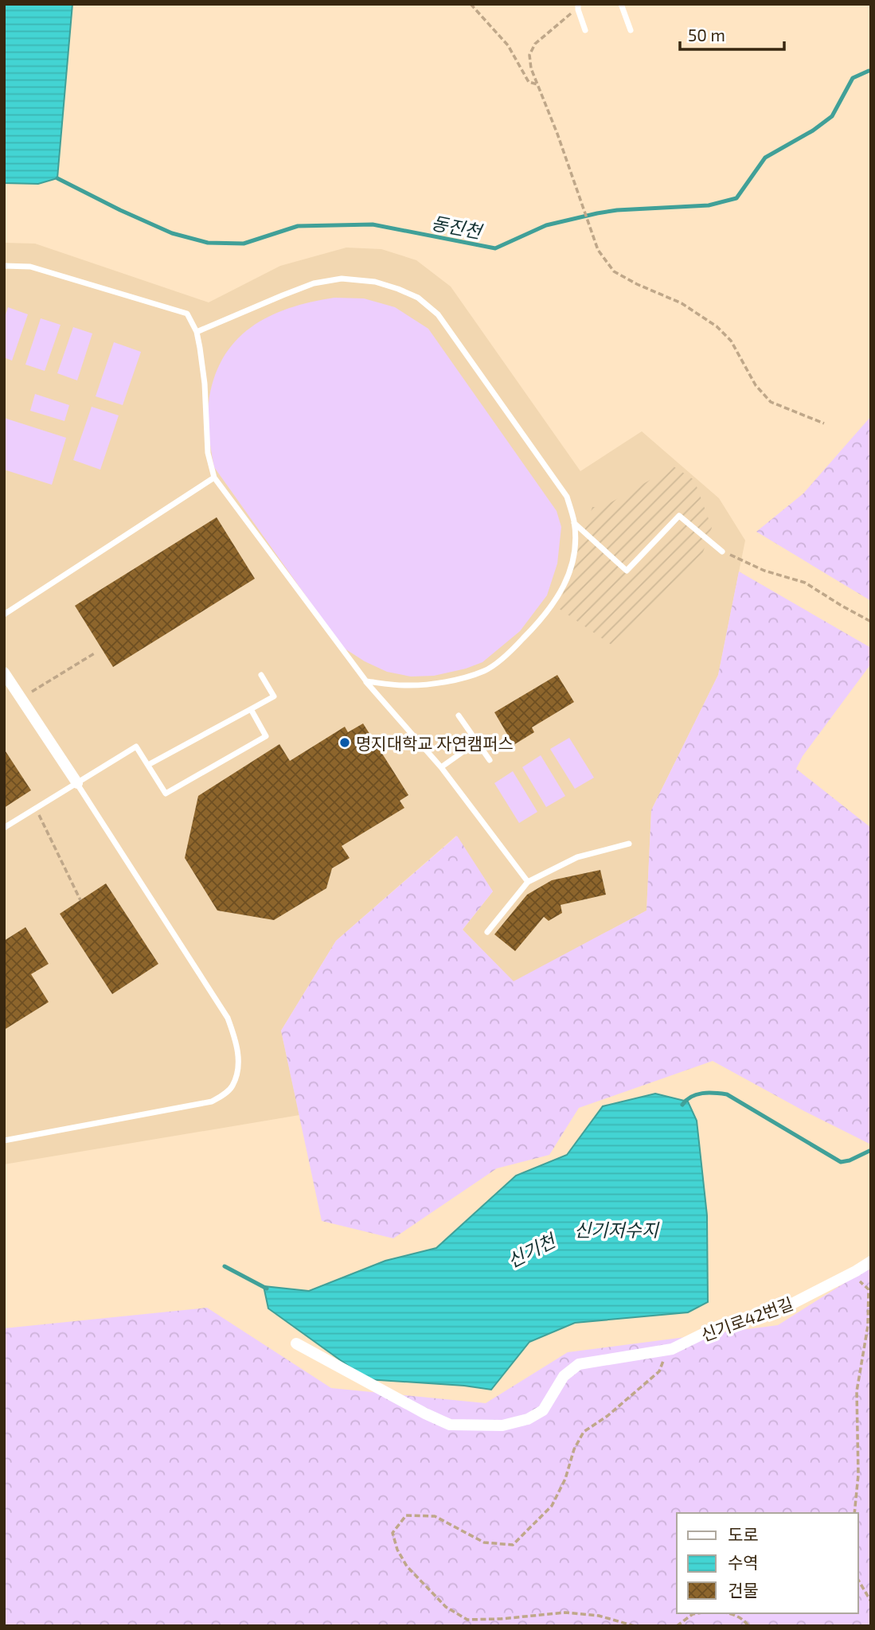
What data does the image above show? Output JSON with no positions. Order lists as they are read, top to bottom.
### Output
{
  "streets": {
    "street": ["신기로42번길"]
  },
  "water": ["동진천", "신기저수지", "신기천"],
  "places": ["명지대학교 자연캠퍼스"],
  "legend": ["도로", "수역", "건물"],
  "scale_bar": "50 m"
}
